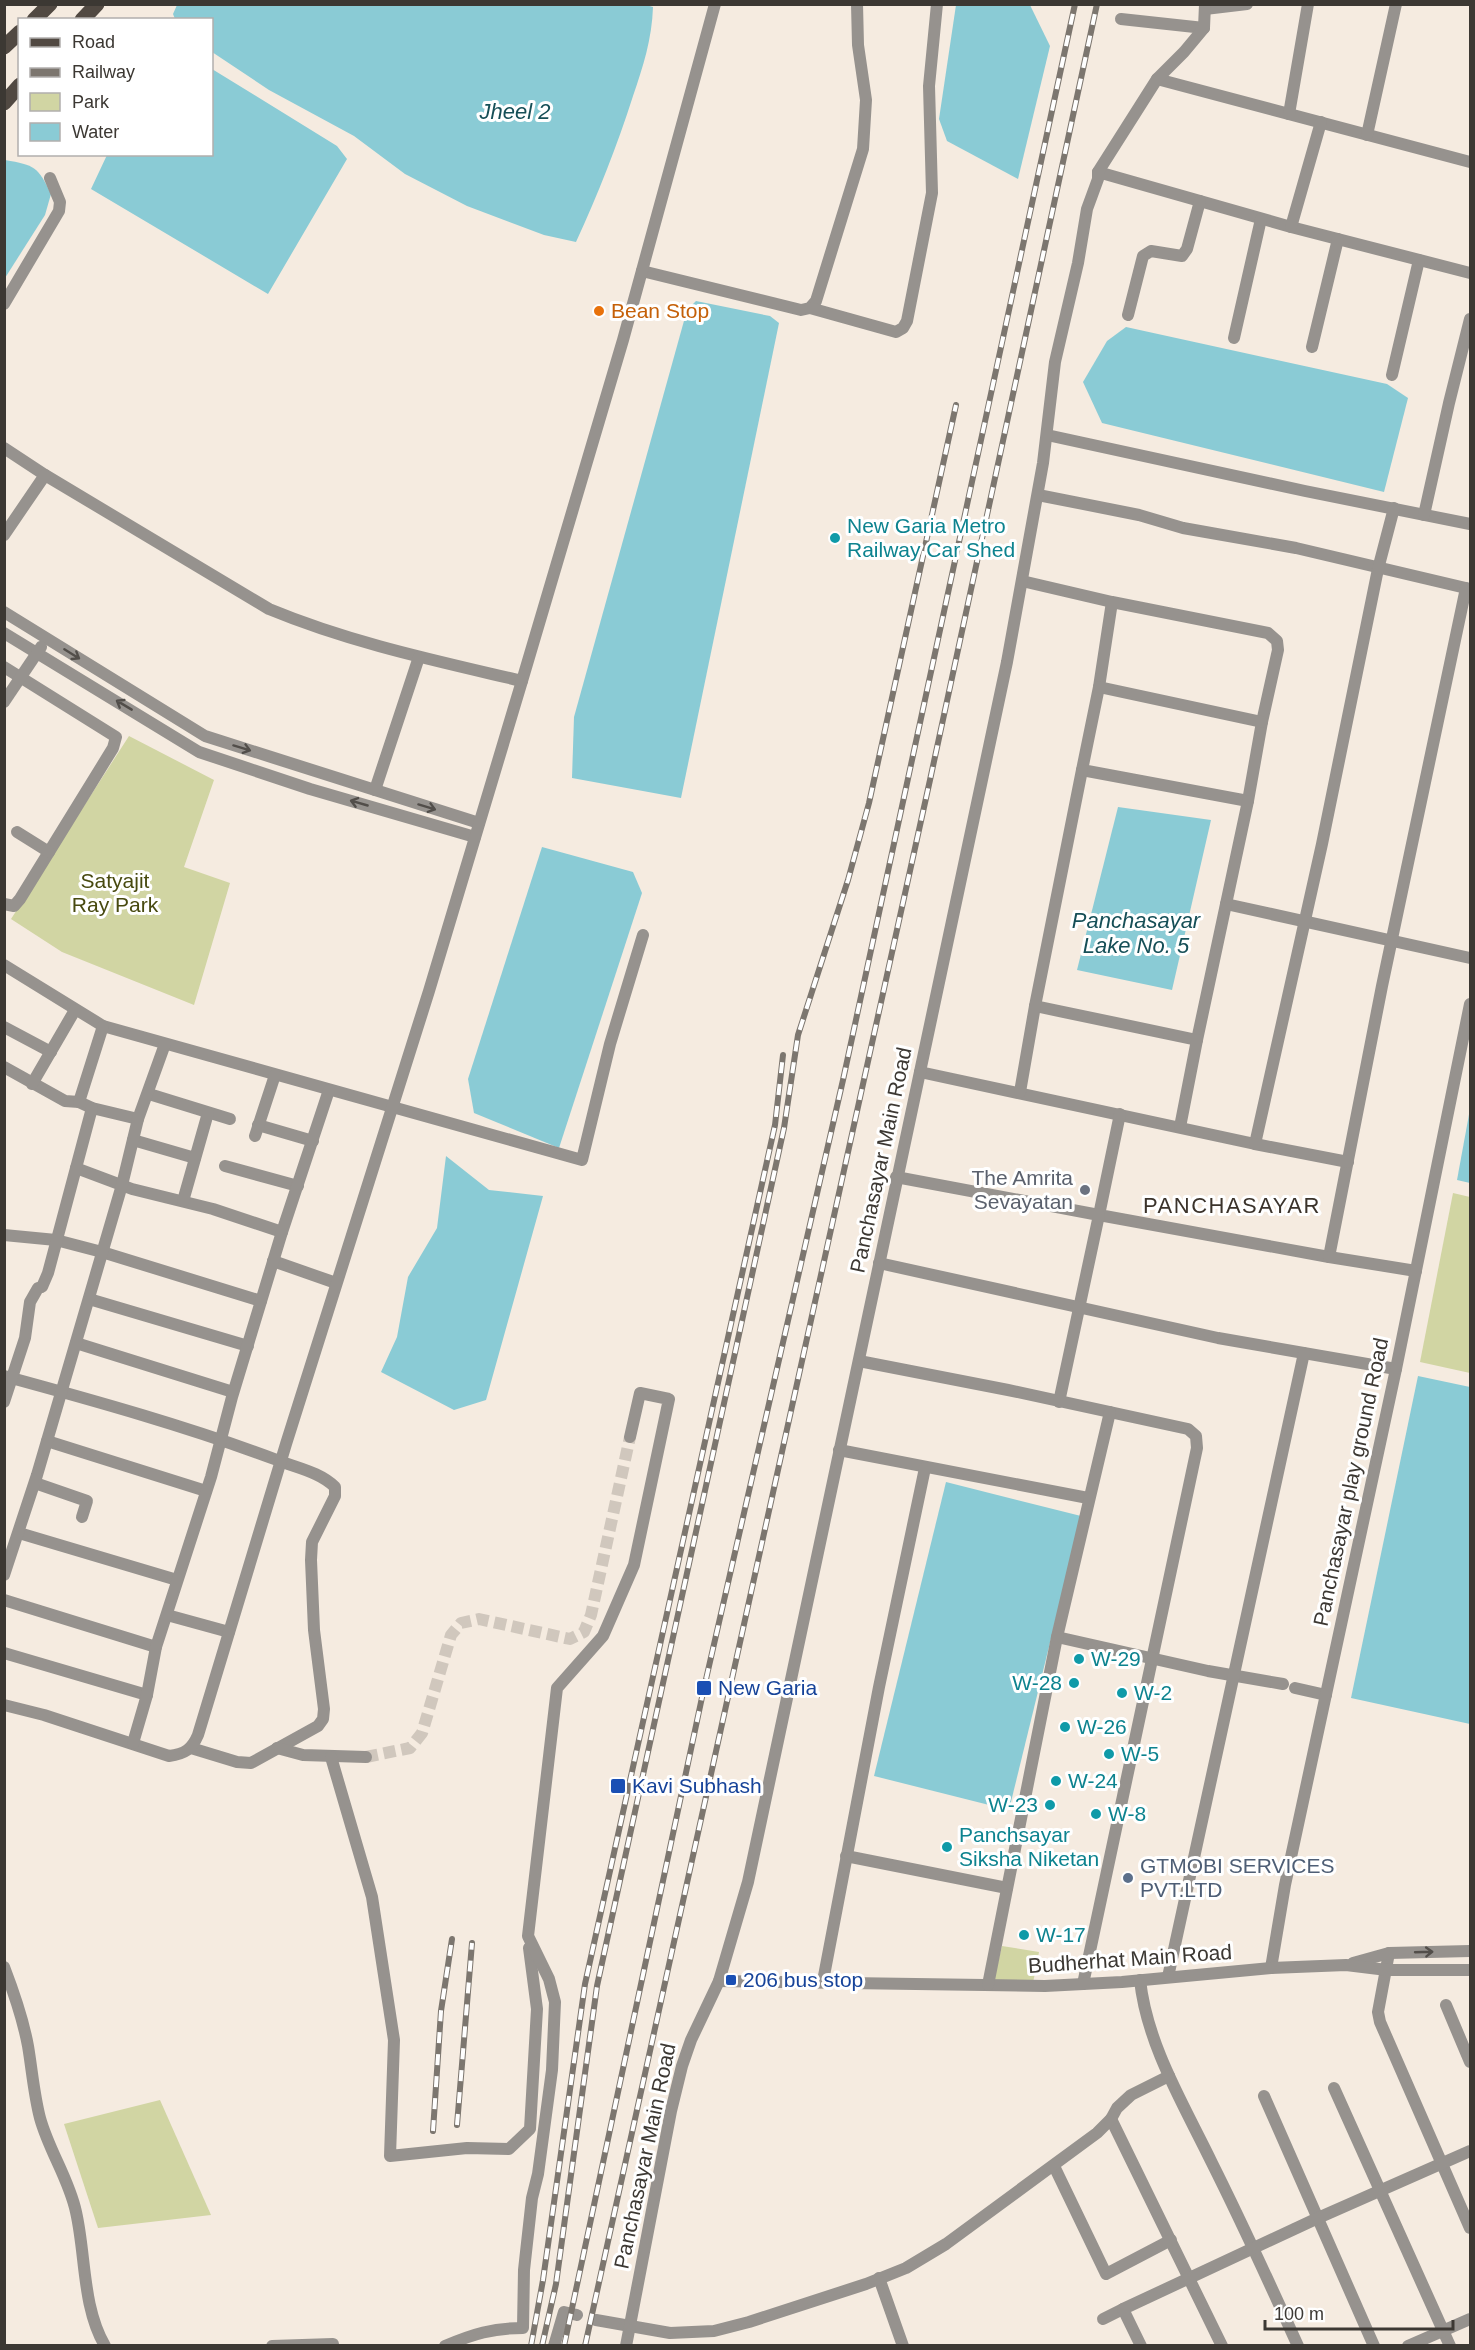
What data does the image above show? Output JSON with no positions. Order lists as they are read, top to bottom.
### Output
{
  "streets": {
    "street": ["Panchasayar Main Road", "Panchasayar play ground Road", "Budherhat Main Road"]
  },
  "crossings": [
    ["Panchasayar Main Road", "Budherhat Main Road"],
    ["Panchasayar play ground Road", "Budherhat Main Road"]
  ],
  "districts": ["PANCHASAYAR"],
  "water": ["Jheel 2", "Panchasayar Lake No. 5"],
  "parks": ["Satyajit Ray Park"],
  "places": {
    "other": [
      "Bean Stop",
      "New Garia Metro Railway Car Shed",
      "The Amrita Sevayatan",
      "W-29",
      "W-28",
      "W-2",
      "W-26",
      "W-5",
      "W-24",
      "W-23",
      "W-8",
      "Panchsayar Siksha Niketan",
      "GTMOBI SERVICES PVT.LTD",
      "W-17"
    ],
    "transit": ["New Garia", "Kavi Subhash", "206 bus stop"]
  },
  "legend": [
    "Road",
    "Railway",
    "Park",
    "Water"
  ],
  "scale_bar": "100 m"
}
